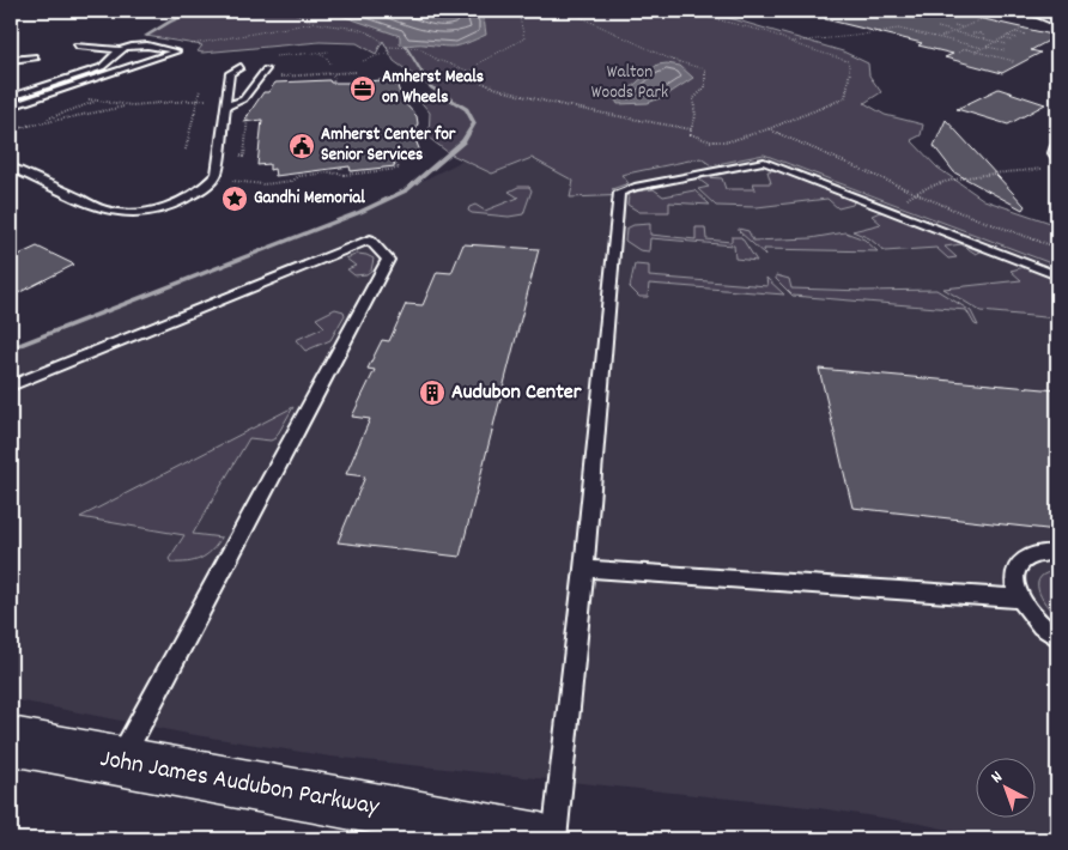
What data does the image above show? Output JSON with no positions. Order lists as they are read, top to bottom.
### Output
{
  "streets": {
    "main road": ["John James Audubon Parkway"]
  },
  "parks": ["Walton Woods Park"],
  "places": {
    "office": ["Amherst Meals on Wheels"],
    "public building": ["Amherst Center for Senior Services"],
    "place": ["Gandhi Memorial"],
    "building": ["Audubon Center"]
  },
  "north": "top left"
}
